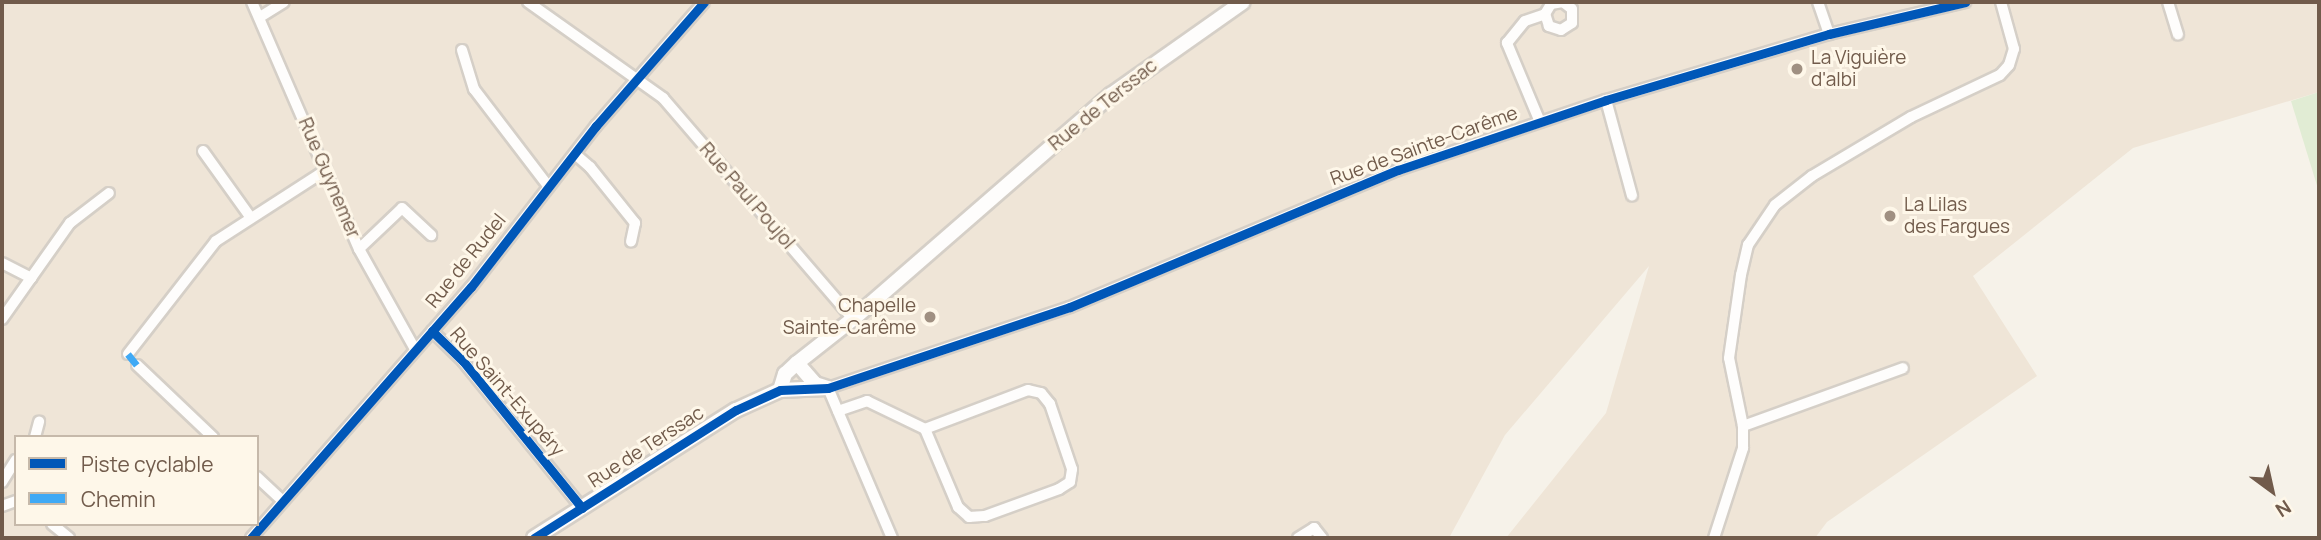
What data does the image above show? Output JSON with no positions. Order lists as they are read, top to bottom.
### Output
{
  "streets": {
    "street": [
      "Rue de Terssac",
      "Rue de Sainte-Carême",
      "Rue Guynemer",
      "Rue Paul Poujol",
      "Rue de Rudel",
      "Rue Saint-Exupéry"
    ]
  },
  "crossings": [
    ["Rue de Terssac", "Rue Paul Poujol"],
    ["Rue de Terssac", "Rue Saint-Exupéry"],
    ["Rue Guynemer", "Rue de Rudel"],
    ["Rue Paul Poujol", "Rue de Rudel"],
    ["Rue de Rudel", "Rue Saint-Exupéry"]
  ],
  "places": ["La Viguière d'albi", "La Lilas des Fargues", "Chapelle Sainte-Carême"],
  "legend": ["Piste cyclable", "Chemin"],
  "north": "bottom right"
}
